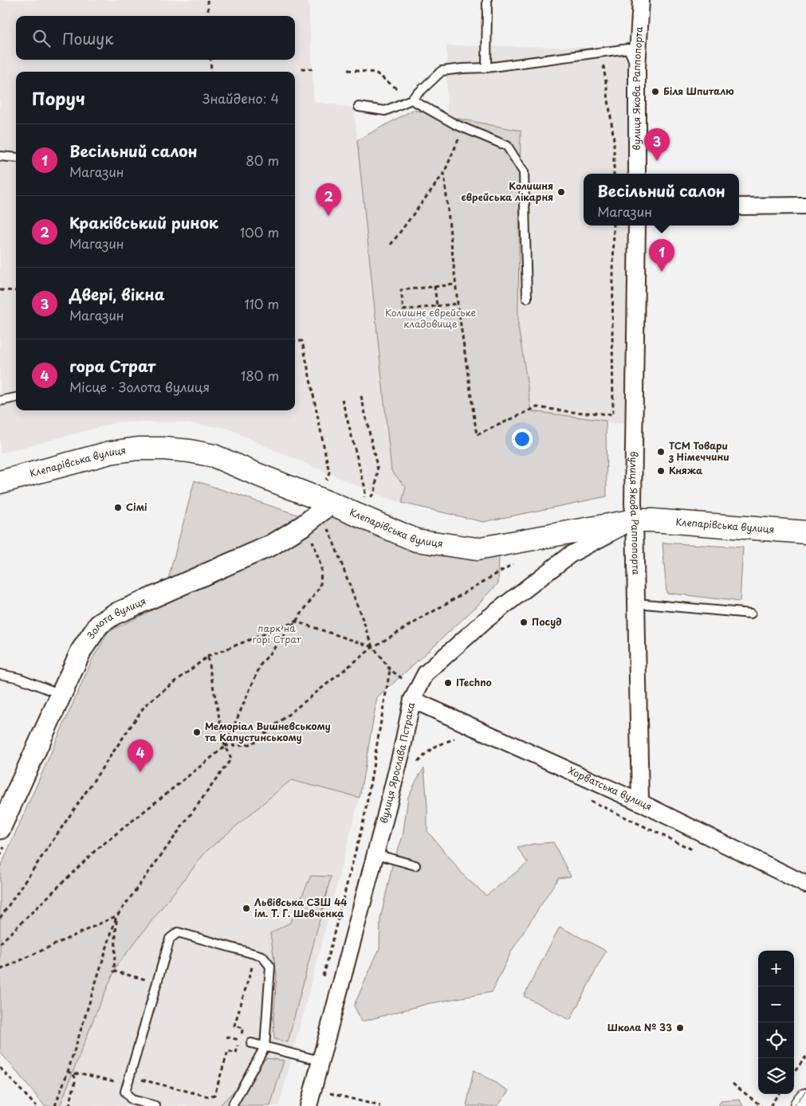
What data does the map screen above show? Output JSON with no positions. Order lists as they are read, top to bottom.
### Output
{
  "streets": {
    "main road": ["Клепарівська вулиця"],
    "street": [
      "вулиця Якова Раппопорта",
      "Золота вулиця",
      "вулиця Ярослава Пстрака",
      "Хорватська вулиця"
    ]
  },
  "crossings": [
    ["вулиця Якова Раппопорта", "Клепарівська вулиця"],
    ["вулиця Якова Раппопорта", "вулиця Ярослава Пстрака"],
    ["вулиця Якова Раппопорта", "Хорватська вулиця"],
    ["Клепарівська вулиця", "Золота вулиця"],
    ["Клепарівська вулиця", "вулиця Ярослава Пстрака"],
    ["вулиця Ярослава Пстрака", "Хорватська вулиця"]
  ],
  "parks": ["Колишнє єврейське кладовище", "парк на горі Страт"],
  "places": [
    "Біля Шпиталю",
    "Колишня єврейська лікарня",
    "ТСМ Товари з Німеччини",
    "Княжа",
    "Сімі",
    "Посуд",
    "ITechno",
    "Меморіал Вишневському та Капустинському",
    "Львівська СЗШ 44 ім. Т. Г. Шевченка",
    "Школа № 33"
  ],
  "page": {
    "search": "Пошук",
    "heading": ["Поруч", "Знайдено: 4"],
    "list": [
      {
        "mark": "1",
        "name": "Весільний салон",
        "note": "Магазин",
        "value": "80 m"
      },
      {
        "mark": "2",
        "name": "Краківський ринок",
        "note": "Магазин",
        "value": "100 m"
      },
      {
        "mark": "3",
        "name": "Двері, вікна",
        "note": "Магазин",
        "value": "110 m"
      },
      {
        "mark": "4",
        "name": "гора Страт",
        "note": "Місце · Золота вулиця",
        "value": "180 m"
      }
    ],
    "pins": [
      "3",
      "2",
      "1",
      "4"
    ],
    "popup": ["Весільний салон", "Магазин"],
    "map_buttons": ["+", "−"]
  }
}
